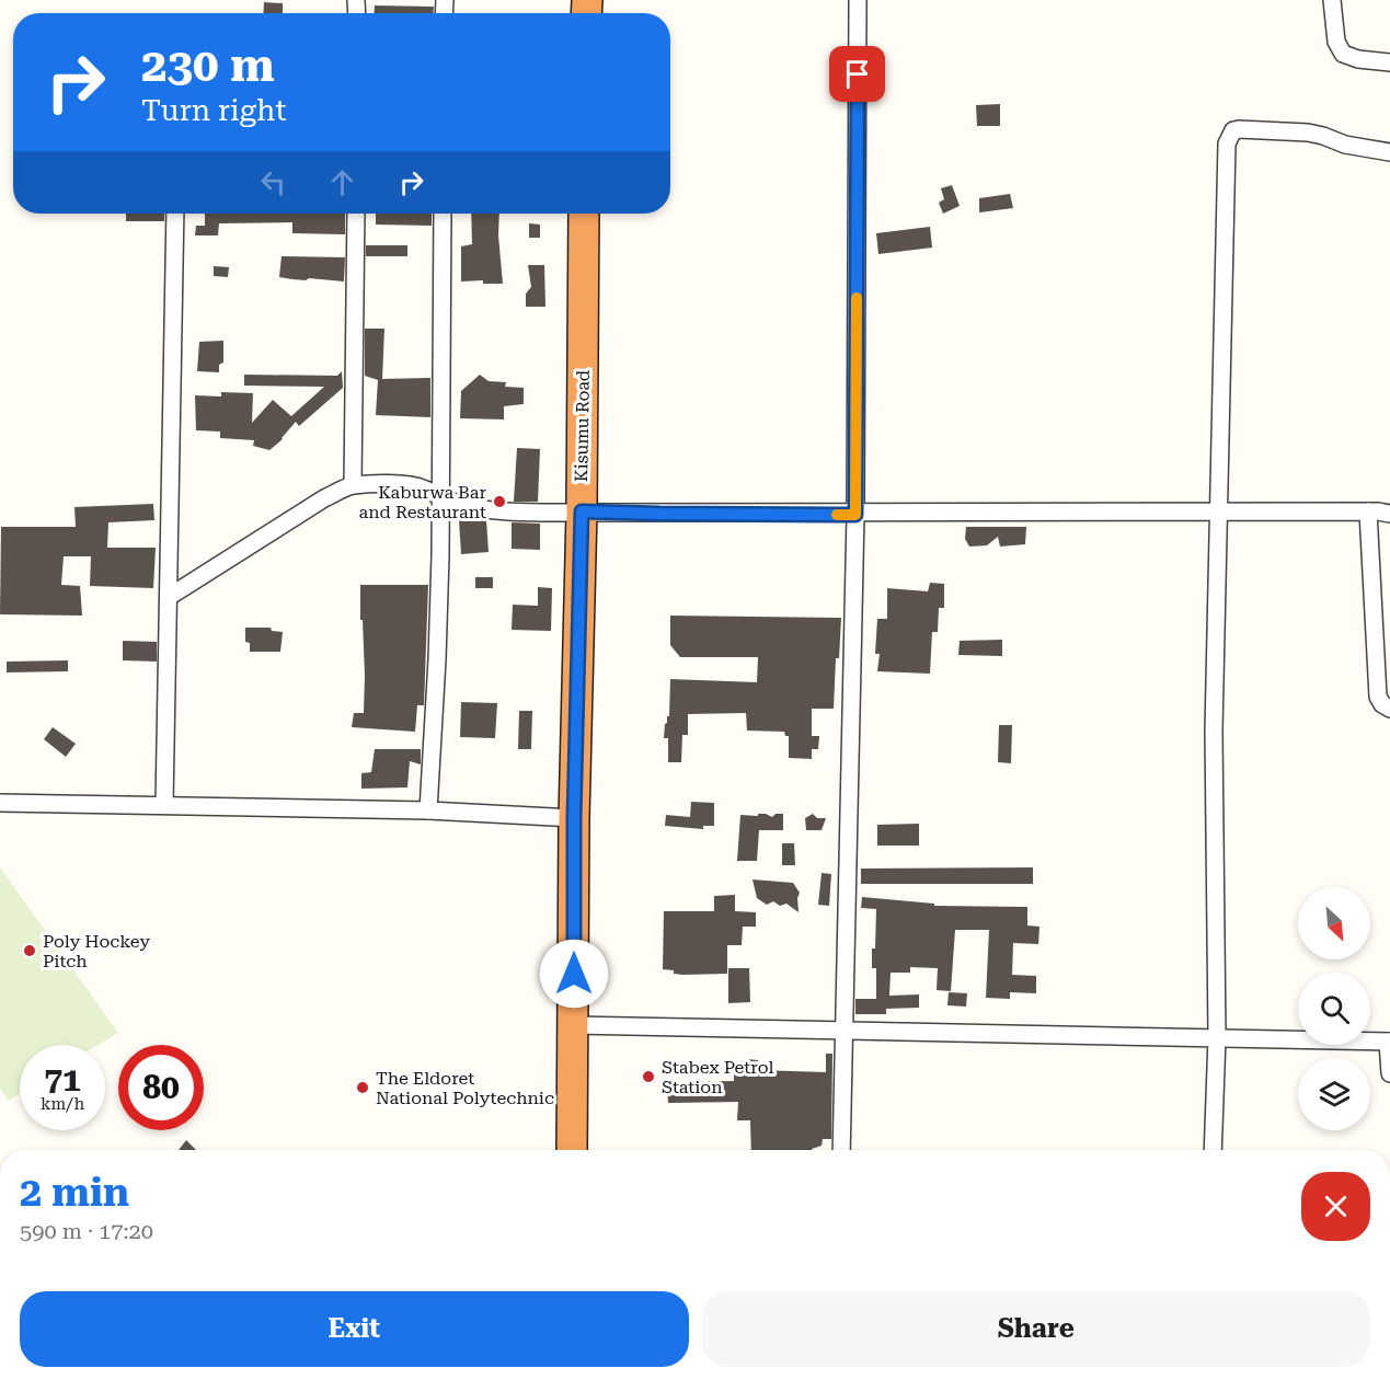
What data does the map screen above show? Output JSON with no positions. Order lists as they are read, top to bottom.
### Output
{
  "streets": {
    "highway": ["Kisumu Road"]
  },
  "places": [
    "Kaburwa Bar and Restaurant",
    "Poly Hockey Pitch",
    "Stabex Petrol Station",
    "The Eldoret National Polytechnic"
  ],
  "north": "bottom right",
  "page": {
    "turn": ["230 m", "Turn right"],
    "speed": "71 km/h",
    "limit": "80",
    "heading": ["2 min", "590 m · 17:20"],
    "buttons": ["Exit", "Share"]
  }
}
